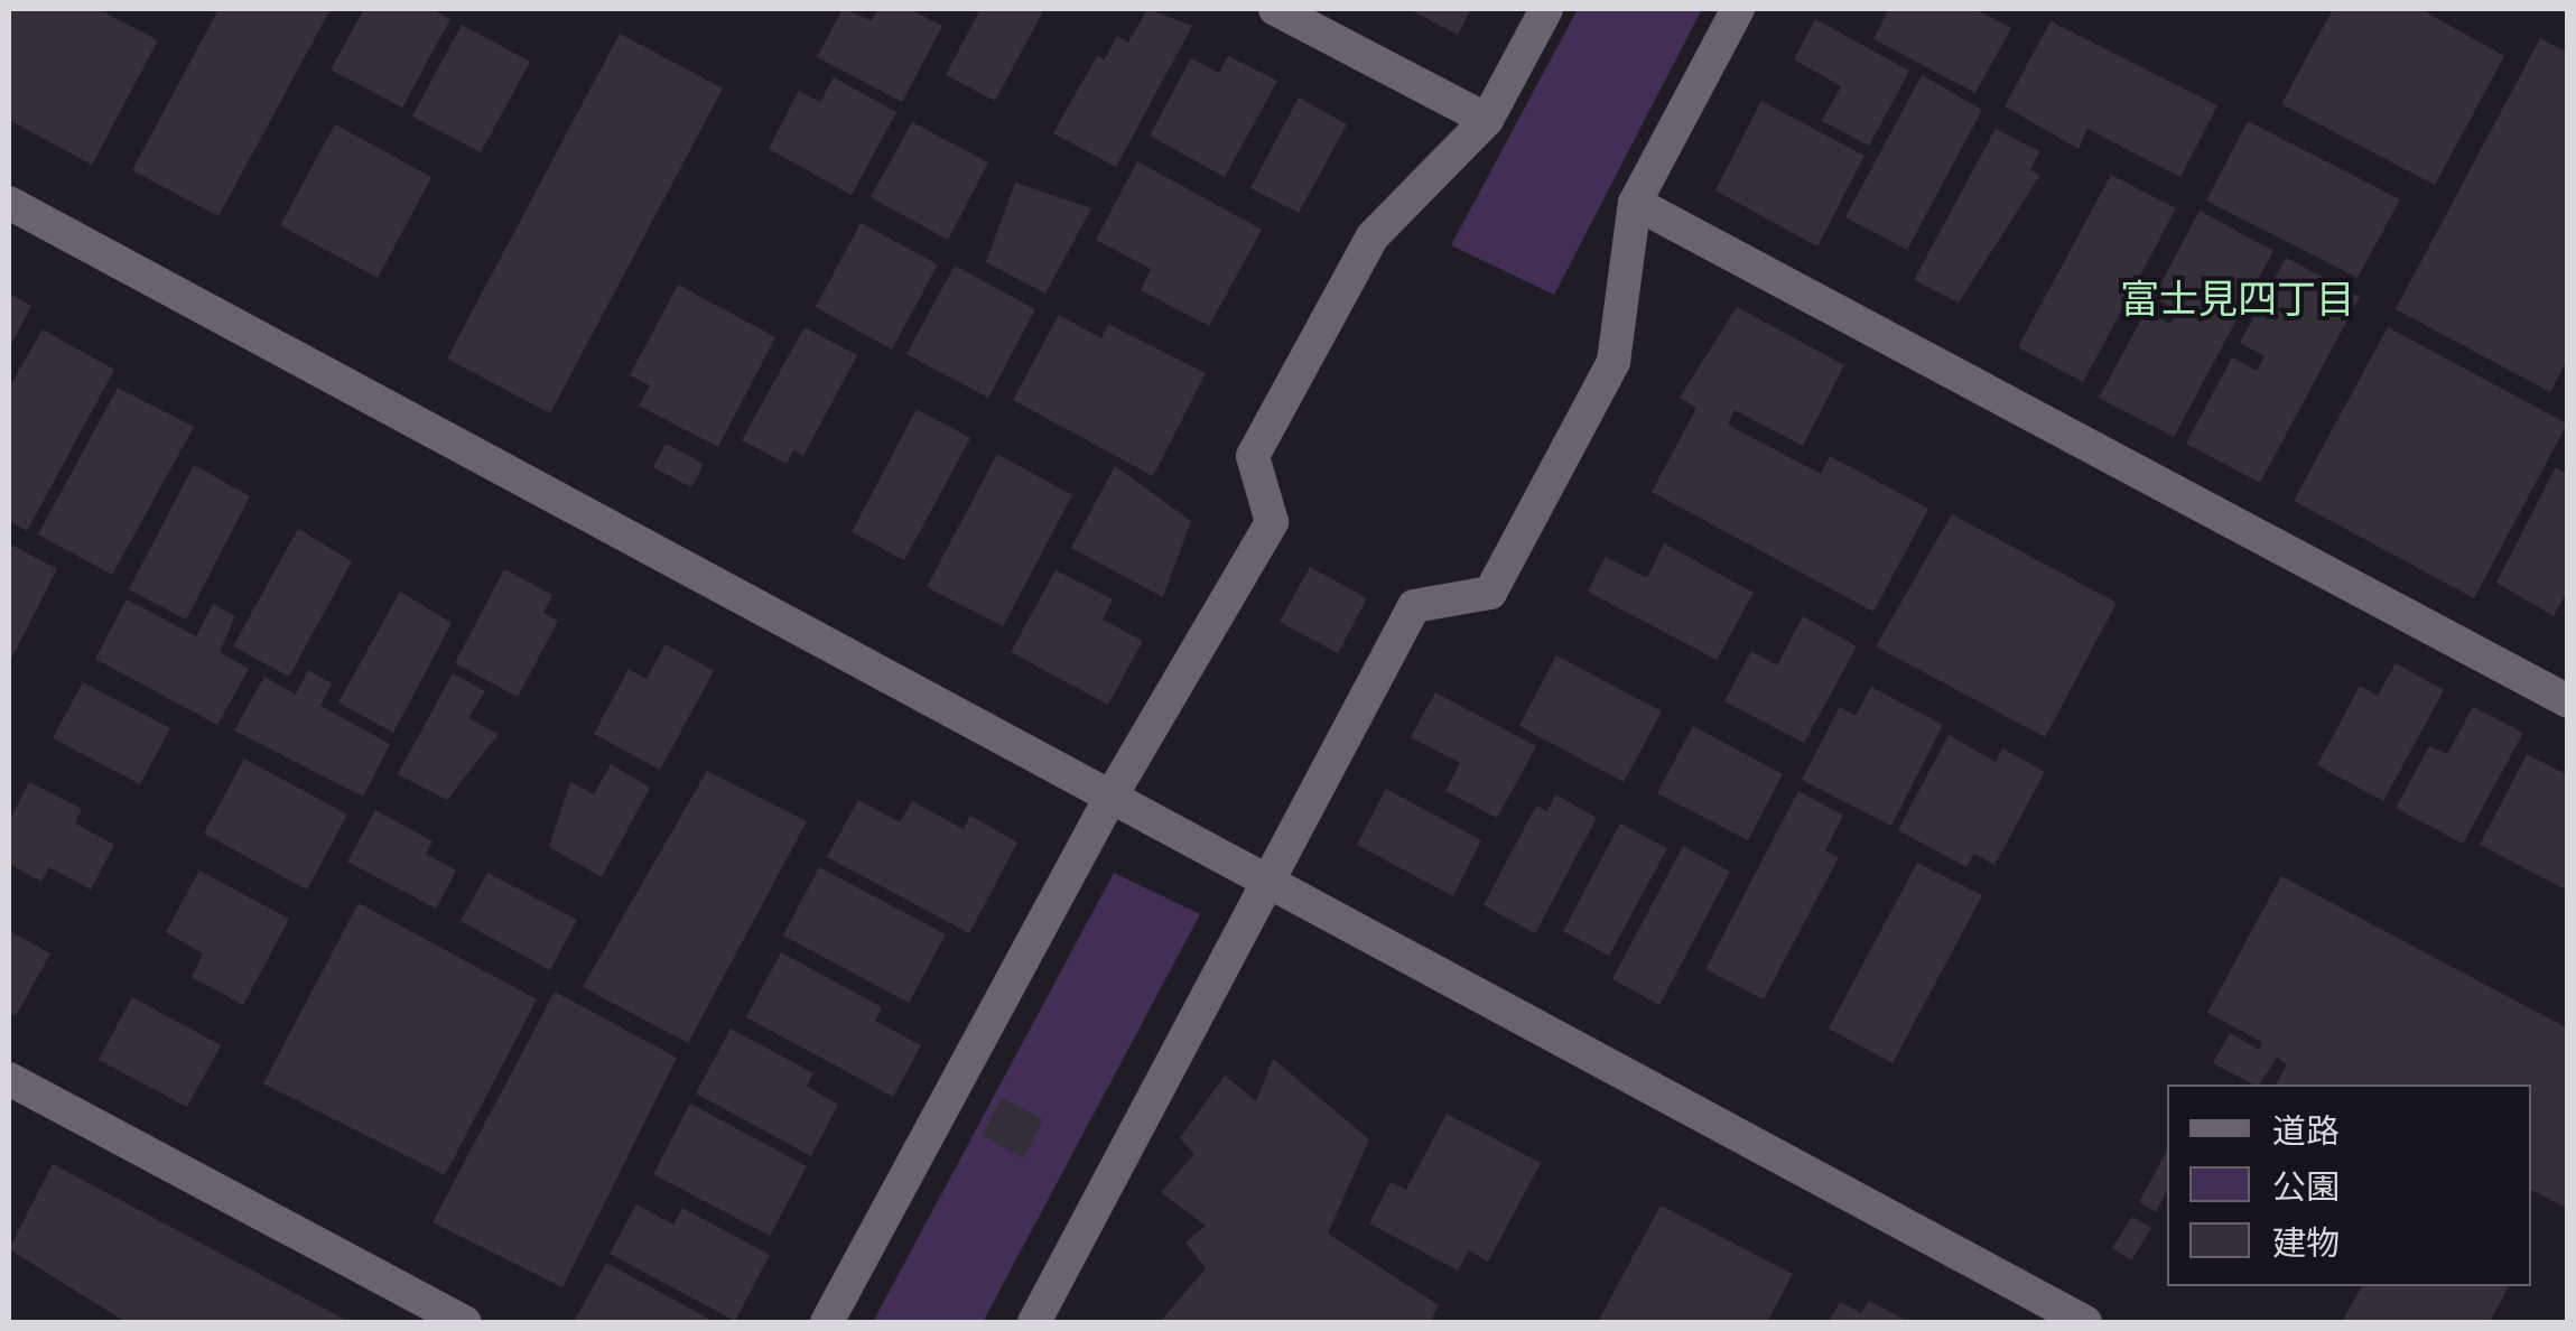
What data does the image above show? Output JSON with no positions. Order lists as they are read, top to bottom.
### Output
{
  "districts": ["富士見四丁目"],
  "legend": ["道路", "公園", "建物"]
}
